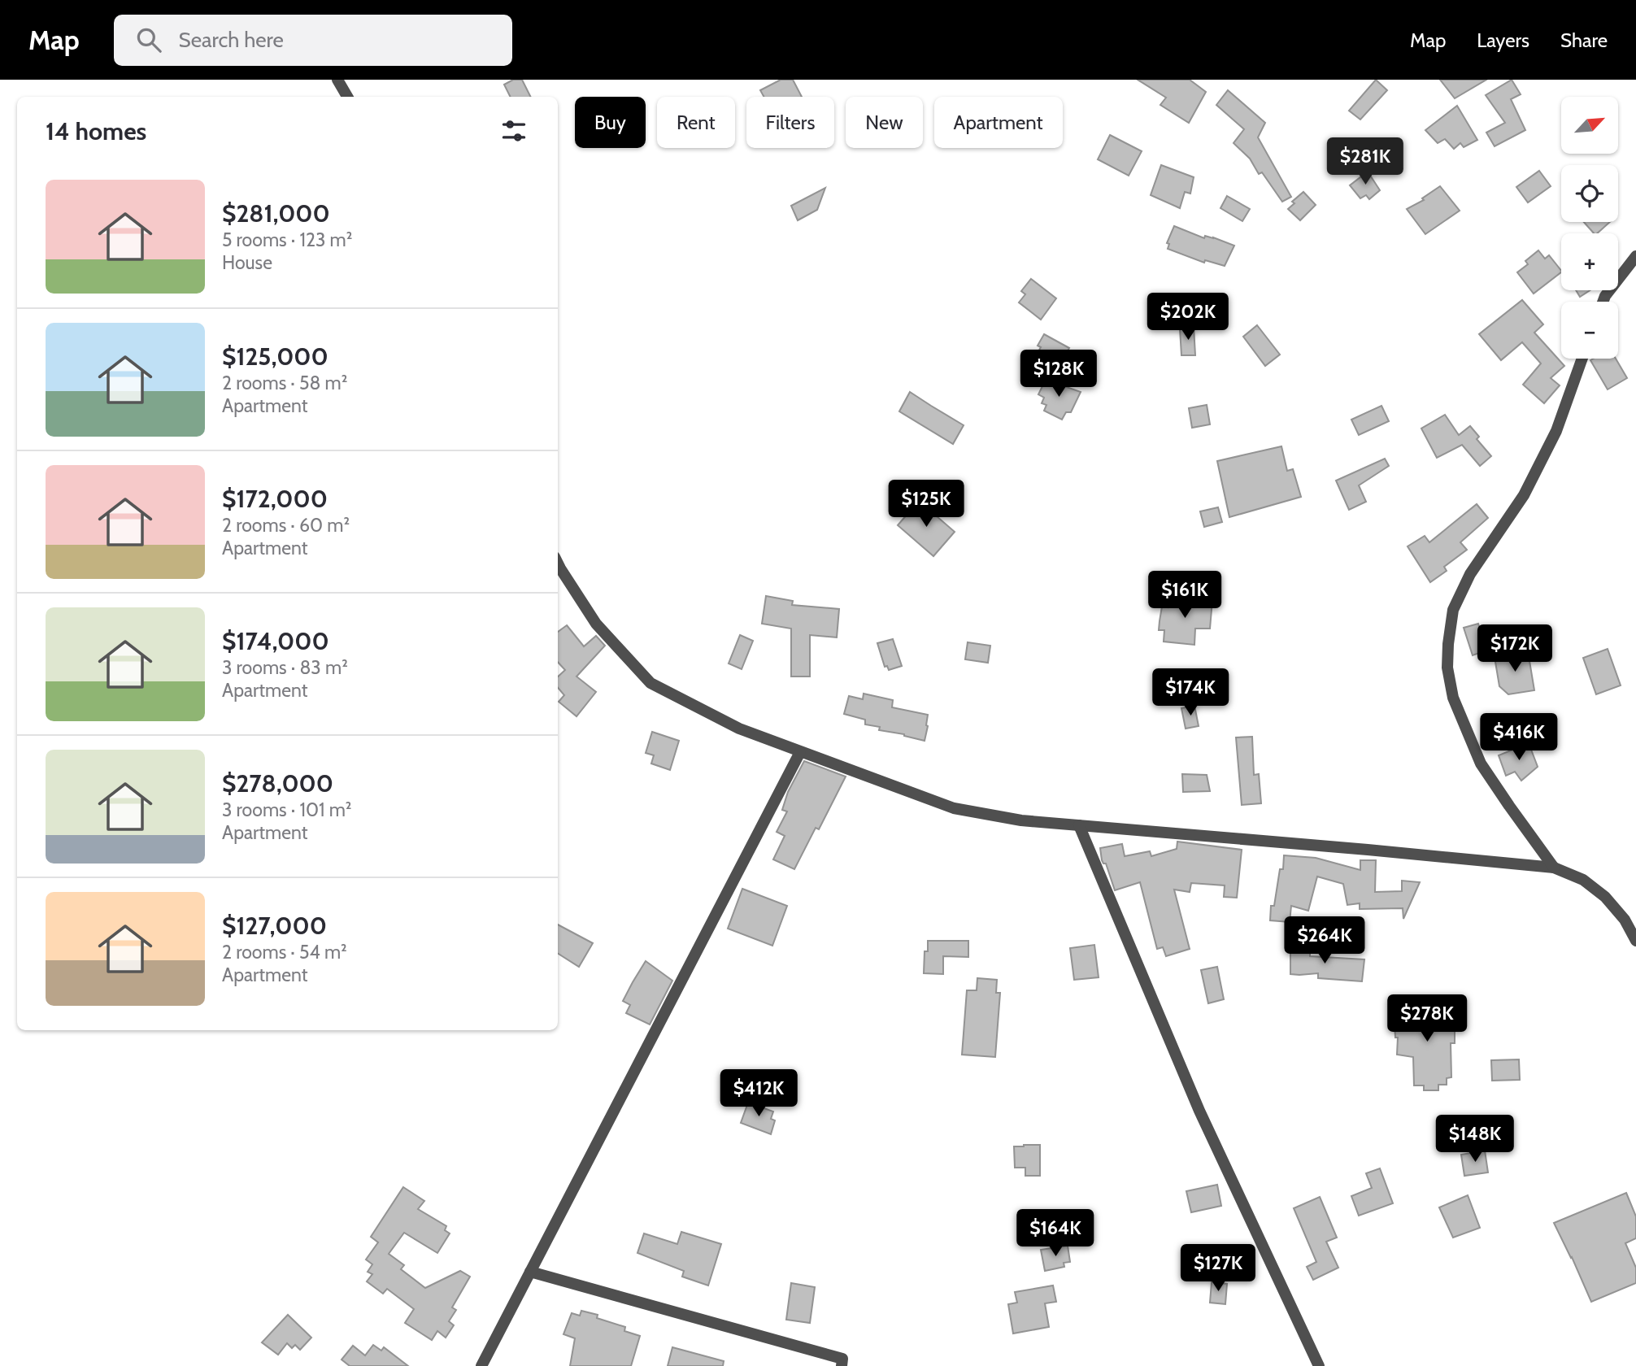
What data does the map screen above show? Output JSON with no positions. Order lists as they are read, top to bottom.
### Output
{
  "north": "top right",
  "page": {
    "header": "Map",
    "search": "Search here",
    "nav": ["Map", "Layers", "Share"],
    "map_buttons": ["+", "−"],
    "chip": [
      "Buy",
      "Rent",
      "Filters",
      "New",
      "Apartment"
    ],
    "heading": "14 homes",
    "price": [
      "$281K",
      "$202K",
      "$128K",
      "$125K",
      "$161K",
      "$172K",
      "$174K",
      "$416K",
      "$264K",
      "$278K",
      "$412K",
      "$148K",
      "$164K",
      "$127K"
    ],
    "list": [
      {
        "name": "$281,000",
        "note": "5 rooms · 123 m² · House"
      },
      {
        "name": "$125,000",
        "note": "2 rooms · 58 m² · Apartment"
      },
      {
        "name": "$172,000",
        "note": "2 rooms · 60 m² · Apartment"
      },
      {
        "name": "$174,000",
        "note": "3 rooms · 83 m² · Apartment"
      },
      {
        "name": "$278,000",
        "note": "3 rooms · 101 m² · Apartment"
      },
      {
        "name": "$127,000",
        "note": "2 rooms · 54 m² · Apartment"
      }
    ]
  }
}
